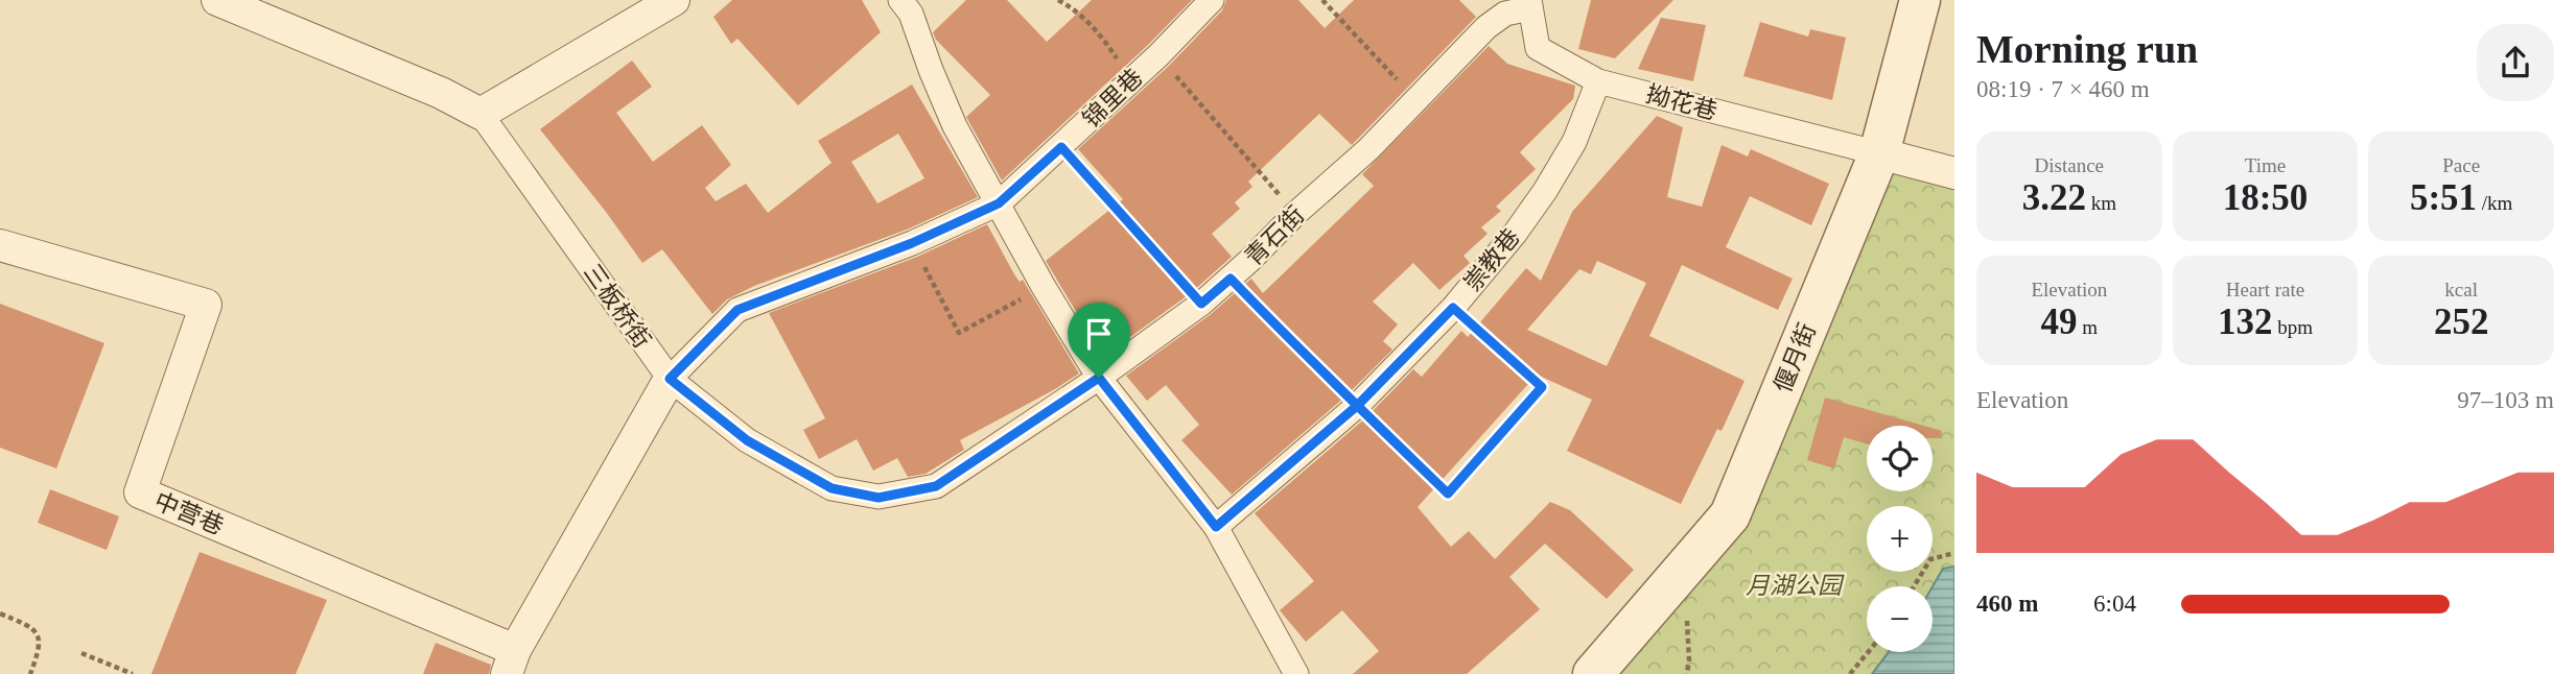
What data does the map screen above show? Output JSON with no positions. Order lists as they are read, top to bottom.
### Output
{
  "streets": {
    "street": [
      "锦里巷",
      "拗花巷",
      "青石街",
      "崇教巷",
      "三板桥街",
      "偃月街",
      "中营巷"
    ]
  },
  "crossings": [
    ["锦里巷", "三板桥街"],
    ["拗花巷", "青石街"],
    ["拗花巷", "崇教巷"],
    ["拗花巷", "偃月街"],
    ["青石街", "三板桥街"]
  ],
  "parks": ["月湖公园"],
  "page": {
    "heading": ["Morning run", "08:19 · 7 × 460 m"],
    "stats": [
      ["Distance", "3.22 km"],
      ["Time", "18:50"],
      ["Pace", "5:51 /km"],
      ["Elevation", "49 m"],
      ["Heart rate", "132 bpm"],
      ["kcal", "252"]
    ],
    "chart": ["Elevation", "97–103 m"],
    "map_buttons": ["+", "−"],
    "list": [
      {
        "name": "460 m",
        "note": "6:04"
      }
    ]
  }
}
